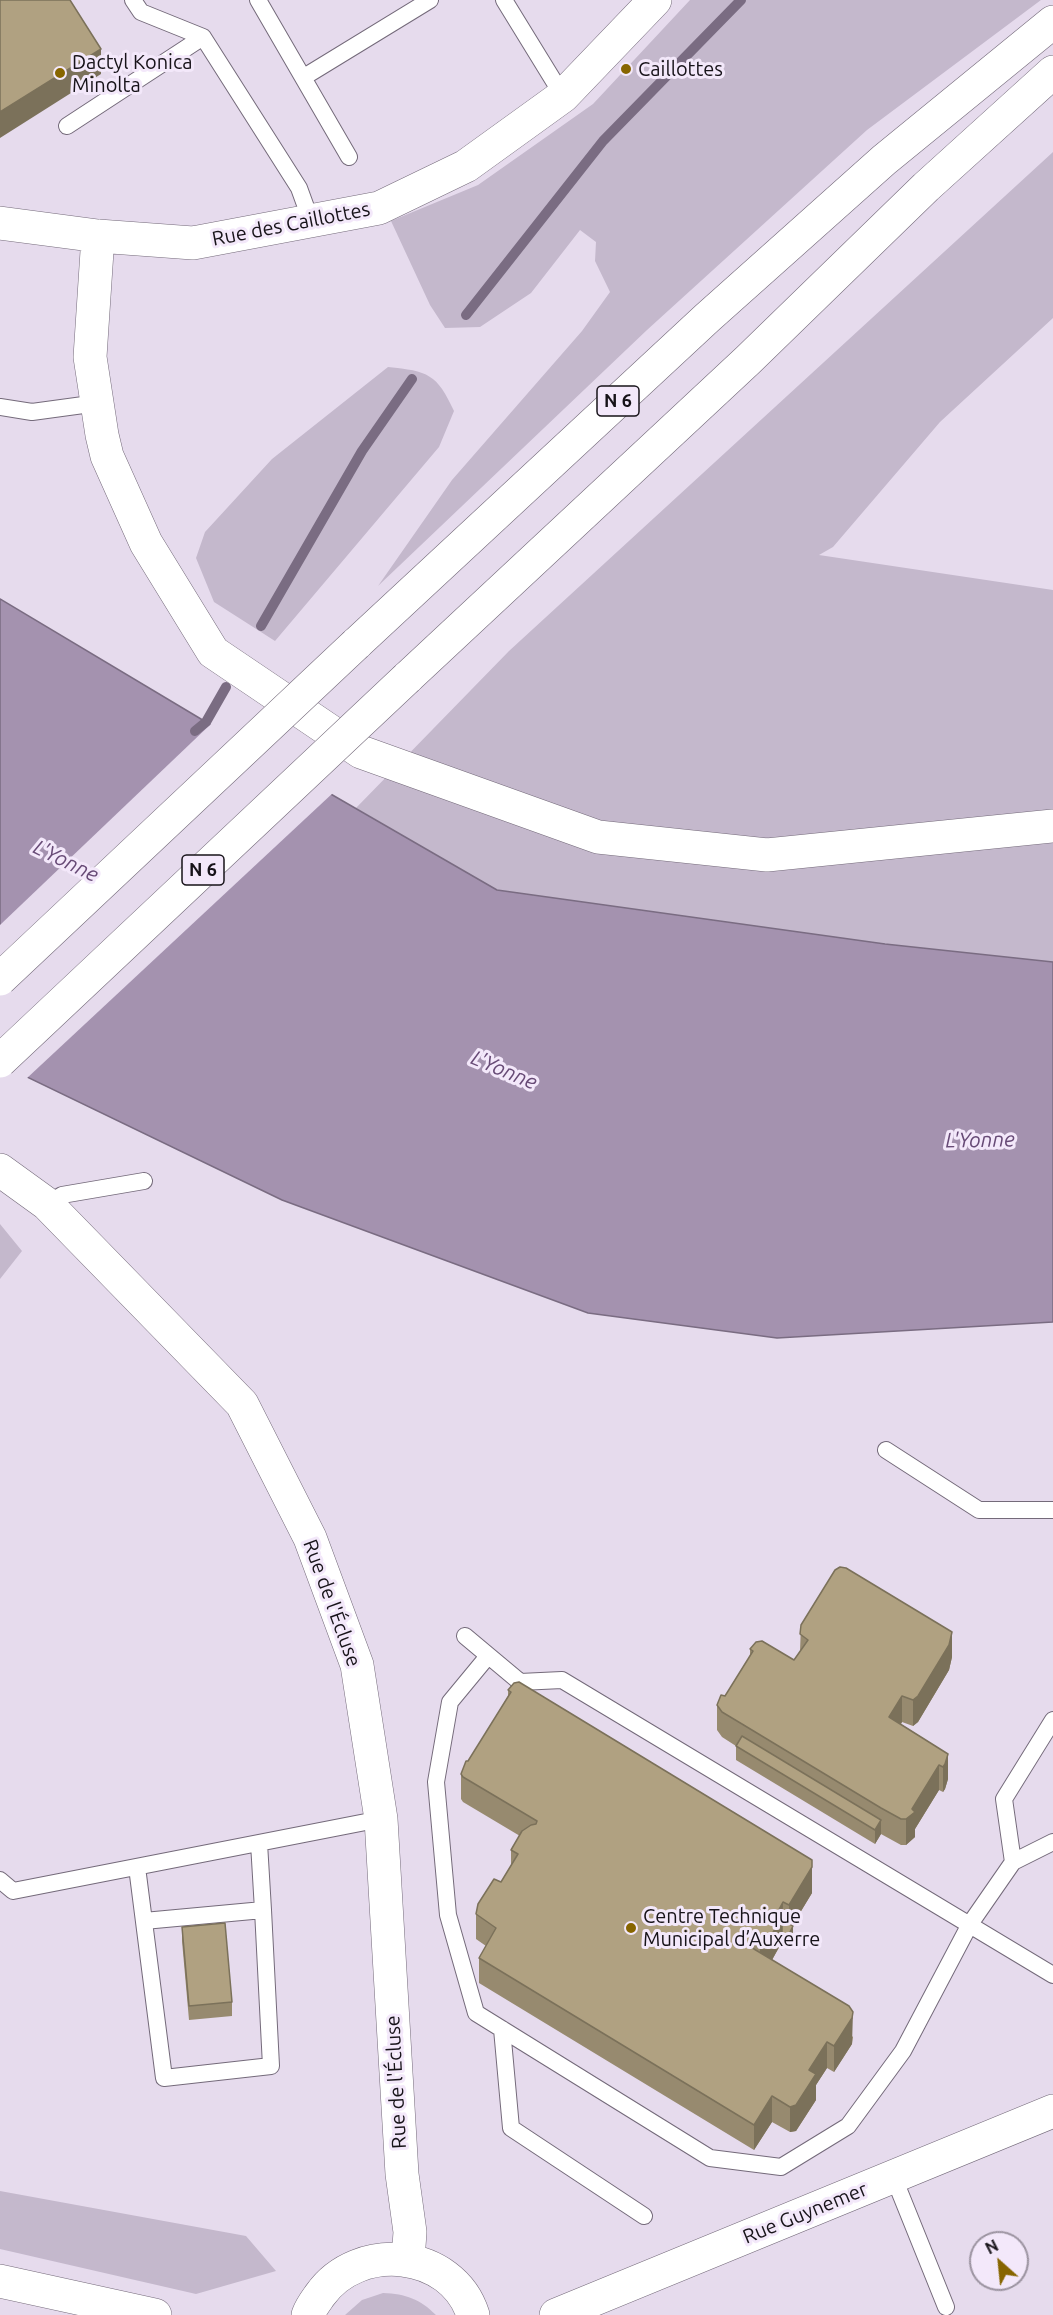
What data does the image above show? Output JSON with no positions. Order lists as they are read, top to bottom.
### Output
{
  "streets": {
    "street": [
      "Rue des Caillottes",
      "N 6",
      "Rue de l'Écluse",
      "Rue Guynemer"
    ]
  },
  "water": ["L'Yonne"],
  "places": ["Caillottes", "Dactyl Konica Minolta", "Centre Technique Municipal d’Auxerre"],
  "north": "top left"
}
